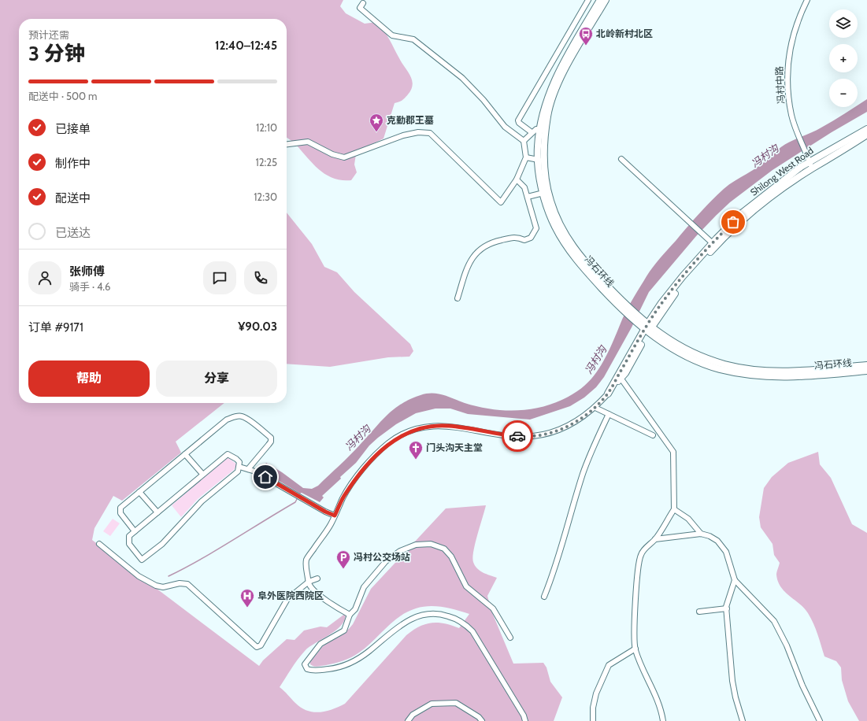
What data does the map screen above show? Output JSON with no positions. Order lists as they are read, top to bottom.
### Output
{
  "streets": {
    "main road": ["Shilong West Road", "冯石环线"],
    "street": ["冯村中路"]
  },
  "crossings": [
    ["冯村中路", "Shilong West Road"],
    ["Shilong West Road", "冯石环线"]
  ],
  "water": ["冯村沟"],
  "places": {
    "bus stop": ["北岭新村北区"],
    "place": ["克勤郡王墓"],
    "church": ["门头沟天主堂"],
    "parking": ["冯村公交场站"],
    "hospital": ["阜外医院西院区"]
  },
  "page": {
    "map_buttons": ["+", "−"],
    "heading": ["3 分钟", "预计还需", "12:40–12:45"],
    "panel": [
      "张师傅",
      "骑手 · 4.6",
      "订单 #9171",
      "¥90.03"
    ],
    "bar": "配送中 · 500 m",
    "list": [
      ["已接单", "12:10"],
      ["制作中", "12:25"],
      ["配送中", "12:30"],
      "已送达"
    ],
    "buttons": ["帮助", "分享"]
  }
}
